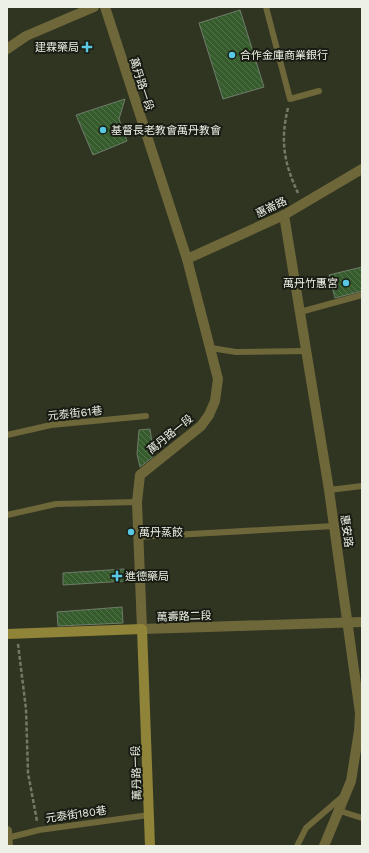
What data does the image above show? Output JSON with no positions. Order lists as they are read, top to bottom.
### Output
{
  "streets": {
    "main road": ["萬丹路一段", "萬壽路二段"],
    "street": ["惠崙路", "惠安路"],
    "lane": ["元泰街61巷", "元泰街180巷"]
  },
  "crossings": [
    ["萬丹路一段", "惠崙路"],
    ["萬丹路一段", "萬壽路二段"],
    ["萬丹路一段", "元泰街180巷"],
    ["惠崙路", "惠安路"],
    ["惠安路", "萬壽路二段"]
  ],
  "places": {
    "health": ["建霖藥局", "進德藥局"],
    "other": [
      "合作金庫商業銀行",
      "基督長老教會萬丹教會",
      "萬丹竹惠宮",
      "萬丹蒸餃"
    ]
  }
}
